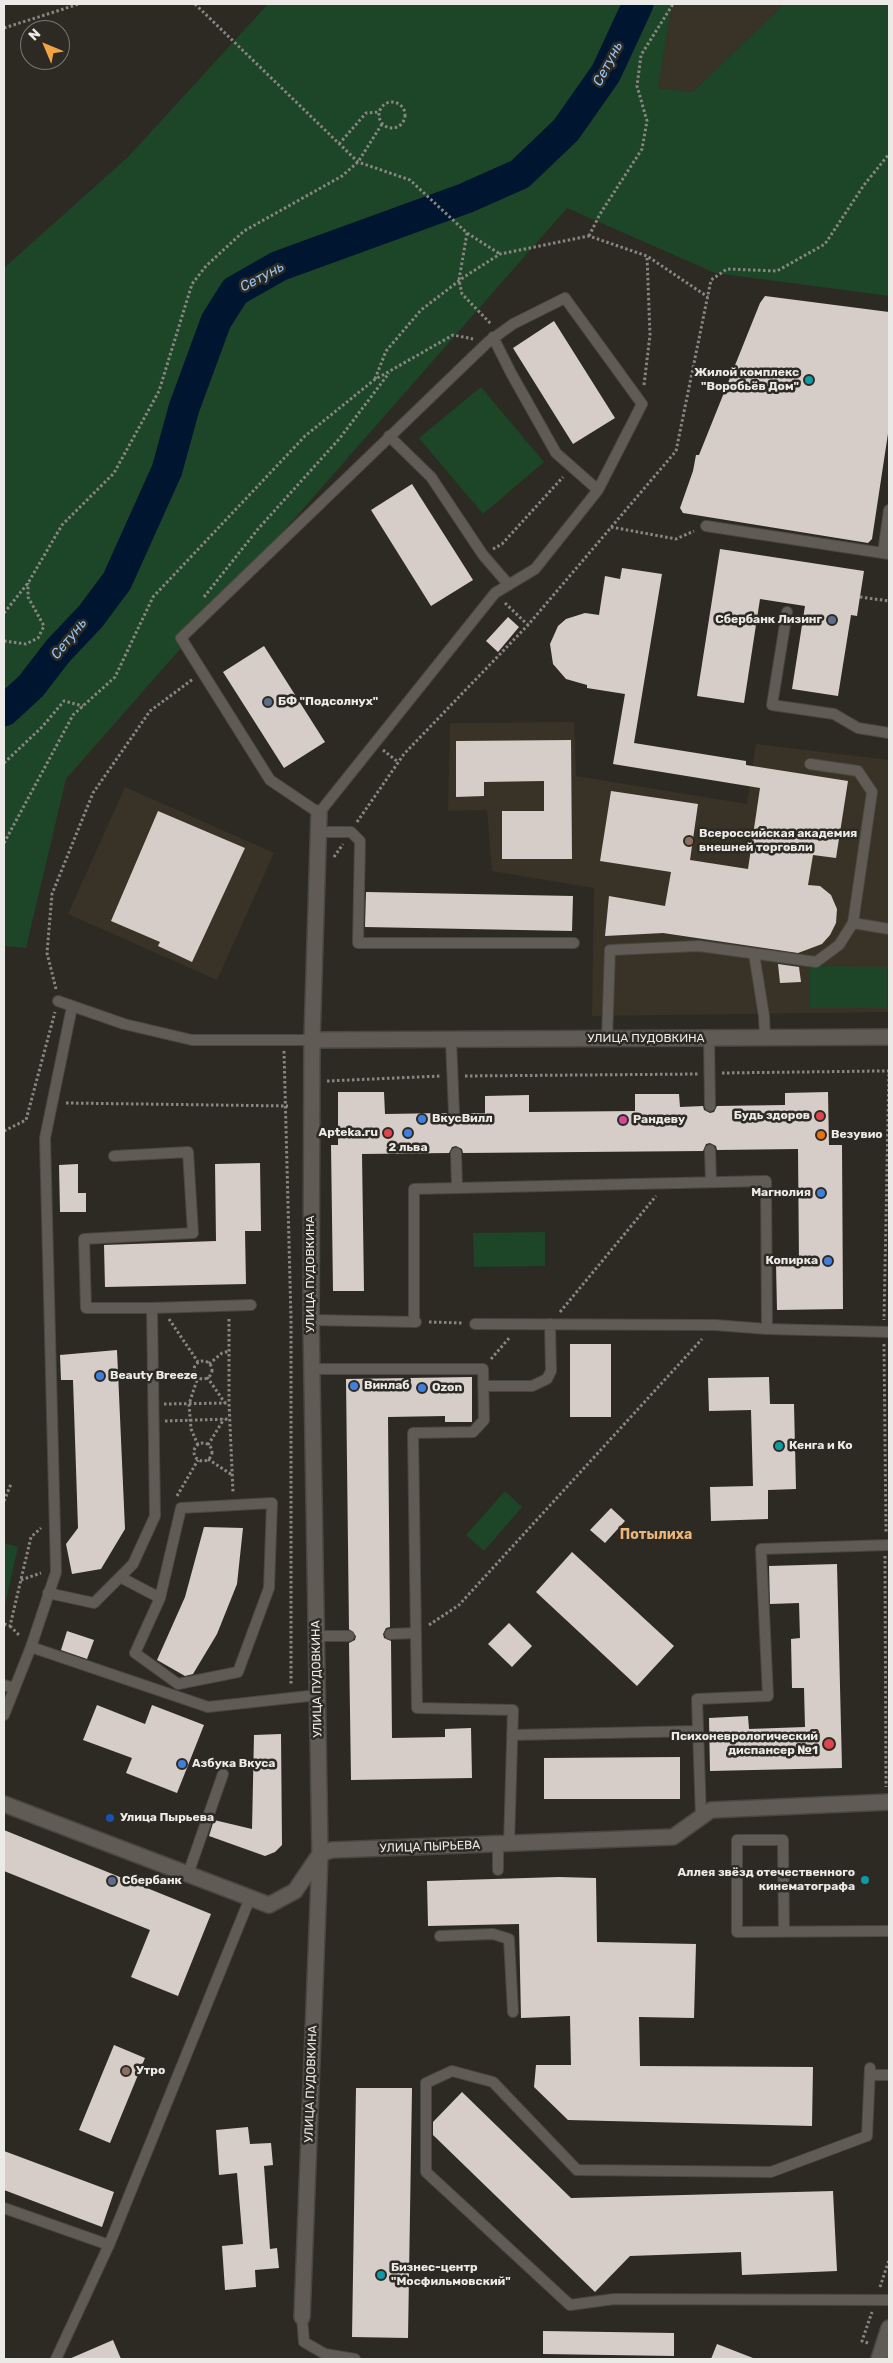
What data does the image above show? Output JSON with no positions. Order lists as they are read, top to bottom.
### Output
{
  "streets": {
    "street": ["УЛИЦА ПУДОВКИНА", "УЛИЦА ПЫРЬЕВА"]
  },
  "crossings": [
    ["УЛИЦА ПУДОВКИНА", "УЛИЦА ПЫРЬЕВА"]
  ],
  "districts": ["Потылиха"],
  "water": ["Сетунь"],
  "places": [
    "Жилой комплекс \"Воробьёв Дом\"",
    "Сбербанк Лизинг",
    "БФ \"Подсолнух\"",
    "Всероссийская академия внешней торговли",
    "Будь здоров",
    "ВкусВилл",
    "Рандеву",
    "Apteka.ru",
    "2 льва",
    "Везувио",
    "Магнолия",
    "Копирка",
    "Beauty Breeze",
    "Винлаб",
    "Ozon",
    "Кенга и Ко",
    "Психоневрологический диспансер №1",
    "Азбука Вкуса",
    "Улица Пырьева",
    "Аллея звёзд отечественного кинематографа",
    "Сбербанк",
    "Утро",
    "Бизнес-центр \"Мосфильмовский\""
  ],
  "north": "top left"
}
